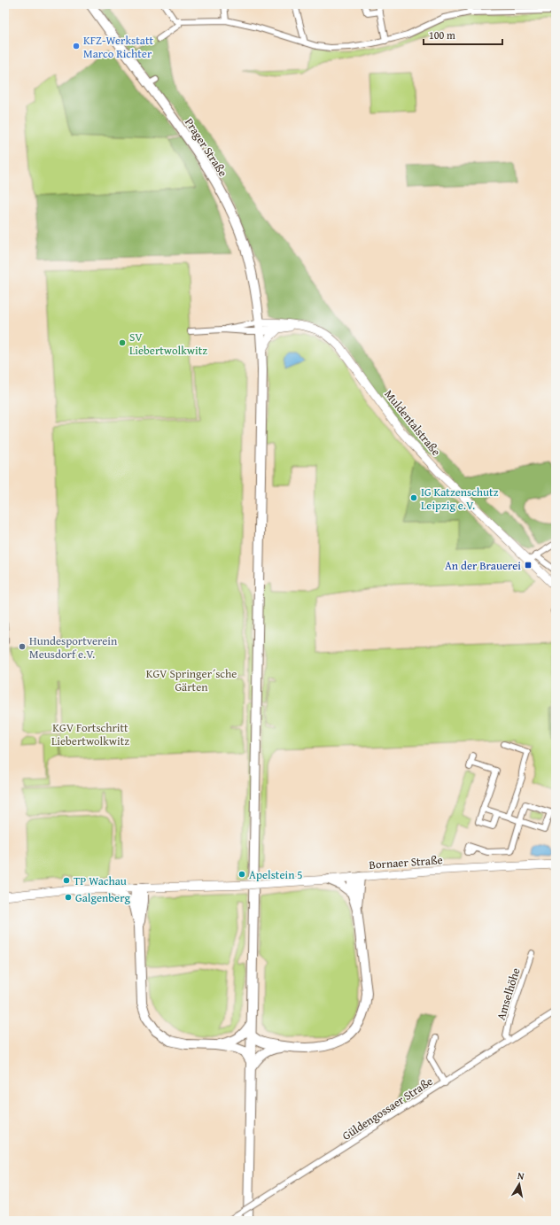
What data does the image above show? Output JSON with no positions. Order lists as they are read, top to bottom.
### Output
{
  "streets": {
    "main road": ["Prager Straße", "Muldentalstraße", "Bornaer Straße"],
    "street": ["Amselhöhe", "Güldengossaer Straße"]
  },
  "crossings": [
    ["Prager Straße", "Muldentalstraße"],
    ["Amselhöhe", "Güldengossaer Straße"]
  ],
  "parks": ["KGV Springer´sche Gärten", "KGV Fortschritt Liebertwolkwitz"],
  "places": {
    "other": [
      "KFZ-Werkstatt Marco Richter",
      "SV Liebertwolkwitz",
      "IG Katzenschutz Leipzig e.V.",
      "Hundesportverein Meusdorf e.V.",
      "Apelstein 5",
      "TP Wachau",
      "Galgenberg"
    ],
    "transit": ["An der Brauerei"]
  },
  "scale_bar": "100 m",
  "north": "top"
}
